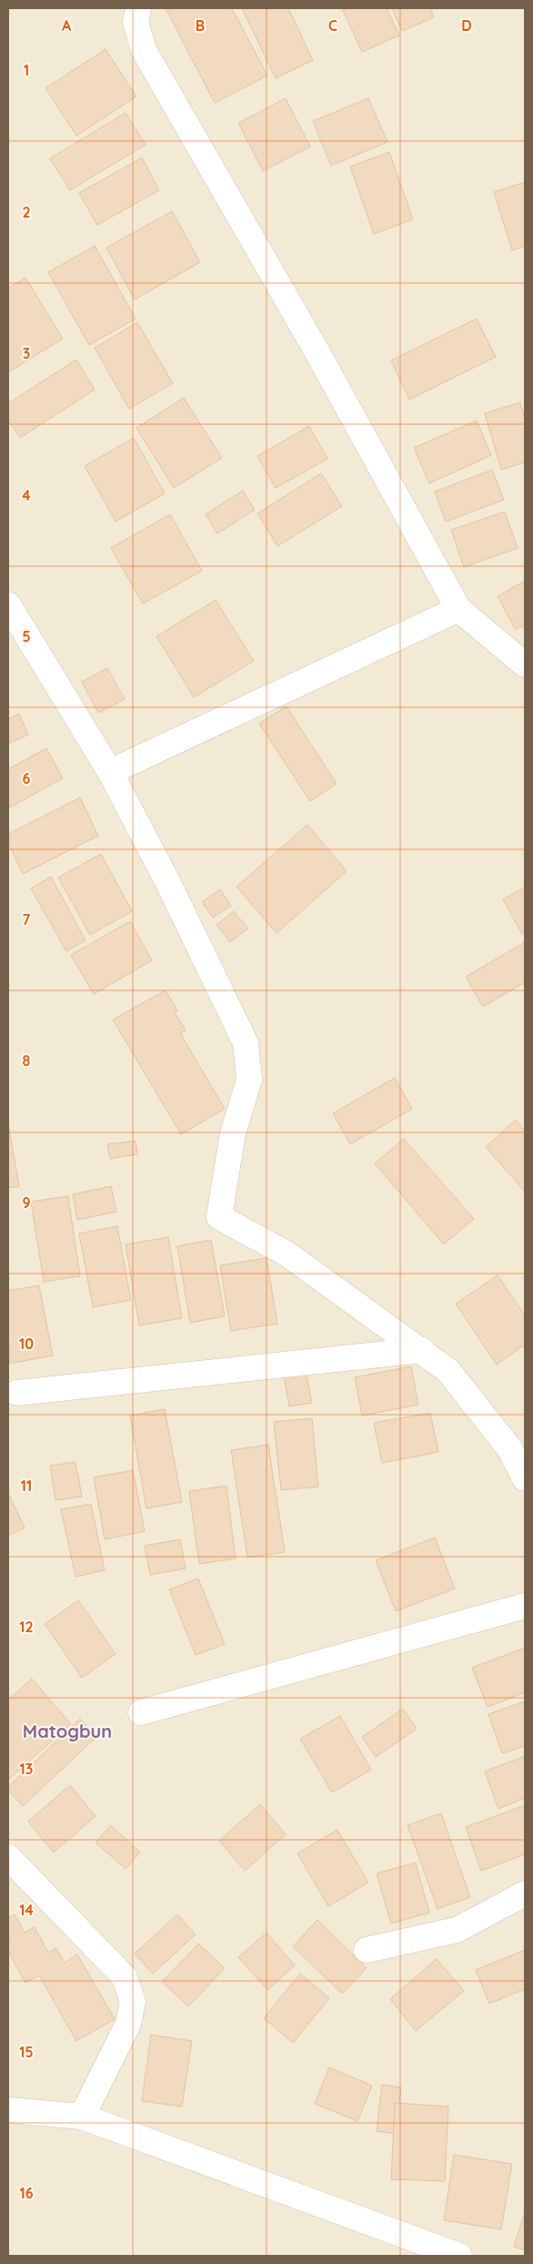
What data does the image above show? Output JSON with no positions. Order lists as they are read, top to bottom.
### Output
{
  "districts": ["Matogbun"],
  "grid": {
    "columns": [
      "A",
      "B",
      "C",
      "D"
    ],
    "rows": [
      "1",
      "2",
      "3",
      "4",
      "5",
      "6",
      "7",
      "8",
      "9",
      "10",
      "11",
      "12",
      "13",
      "14",
      "15",
      "16"
    ]
  }
}
